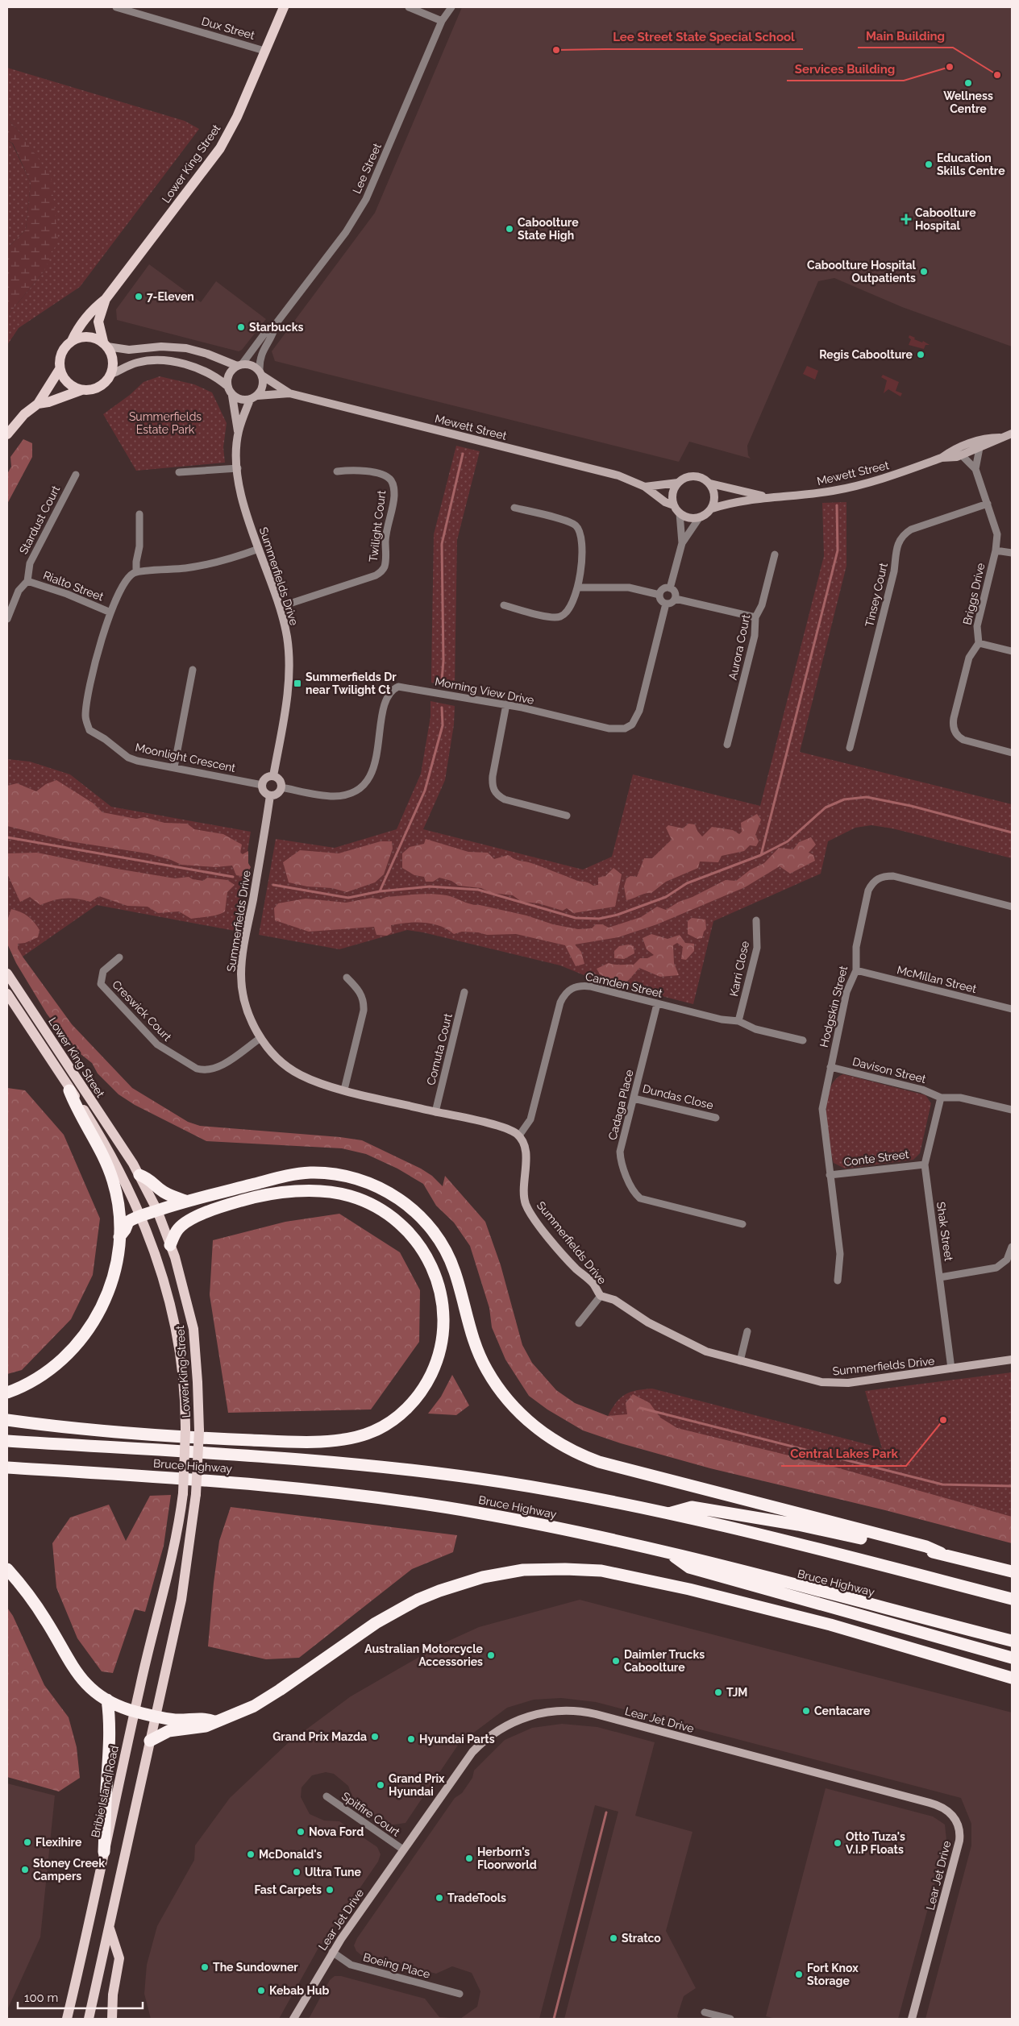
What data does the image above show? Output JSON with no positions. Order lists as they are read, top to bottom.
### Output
{
  "streets": {
    "highway": ["Bruce Highway"],
    "main road": ["Lower King Street", "Bribie Island Road"],
    "street": [
      "Dux Street",
      "Lee Street",
      "Mewett Street",
      "Stardust Court",
      "Twilight Court",
      "Summerfields Drive",
      "Rialto Street",
      "Briggs Drive",
      "Tinsey Court",
      "Aurora Court",
      "Morning View Drive",
      "Moonlight Crescent",
      "Karri Close",
      "McMillan Street",
      "Camden Street",
      "Hodgskin Street",
      "Creswick Court",
      "Cornuta Court",
      "Davison Street",
      "Dundas Close",
      "Cadaga Place",
      "Conte Street",
      "Shak Street",
      "Lear Jet Drive",
      "Spitfire Court",
      "Boeing Place"
    ]
  },
  "crossings": [
    ["Dux Street", "Lower King Street"],
    ["Lower King Street", "Bribie Island Road"],
    ["Lee Street", "Mewett Street"],
    ["Lee Street", "Summerfields Drive"],
    ["Mewett Street", "Summerfields Drive"],
    ["Mewett Street", "Briggs Drive"],
    ["Stardust Court", "Rialto Street"],
    ["Twilight Court", "Summerfields Drive"],
    ["Summerfields Drive", "Morning View Drive"],
    ["Summerfields Drive", "Moonlight Crescent"],
    ["Summerfields Drive", "Camden Street"],
    ["Summerfields Drive", "Creswick Court"],
    ["Summerfields Drive", "Cornuta Court"],
    ["Summerfields Drive", "Shak Street"],
    ["Rialto Street", "Moonlight Crescent"],
    ["Briggs Drive", "Tinsey Court"],
    ["Morning View Drive", "Moonlight Crescent"],
    ["Karri Close", "Camden Street"],
    ["McMillan Street", "Hodgskin Street"],
    ["Camden Street", "Cadaga Place"],
    ["Hodgskin Street", "Davison Street"],
    ["Hodgskin Street", "Conte Street"],
    ["Davison Street", "Shak Street"],
    ["Dundas Close", "Cadaga Place"],
    ["Conte Street", "Shak Street"],
    ["Lear Jet Drive", "Spitfire Court"],
    ["Lear Jet Drive", "Boeing Place"]
  ],
  "parks": ["Summerfields Estate Park"],
  "places": {
    "other": [
      "Lee Street State Special School",
      "Services Building",
      "Main Building",
      "Wellness Centre",
      "Education Skills Centre",
      "Caboolture State High",
      "Caboolture Hospital Outpatients",
      "7-Eleven",
      "Starbucks",
      "Regis Caboolture",
      "Central Lakes Park",
      "Australian Motorcycle Accessories",
      "Daimler Trucks Caboolture",
      "TJM",
      "Centacare",
      "Grand Prix Mazda",
      "Hyundai Parts",
      "Grand Prix Hyundai",
      "Nova Ford",
      "Flexihire",
      "Otto Tuza's V.I.P Floats",
      "McDonald's",
      "Herborn's Floorworld",
      "Stoney Creek Campers",
      "Ultra Tune",
      "Fast Carpets",
      "TradeTools",
      "Stratco",
      "The Sundowner",
      "Fort Knox Storage",
      "Kebab Hub"
    ],
    "health": ["Caboolture Hospital"],
    "transit": ["Summerfields Dr near Twilight Ct"]
  },
  "scale_bar": "100 m"
}
